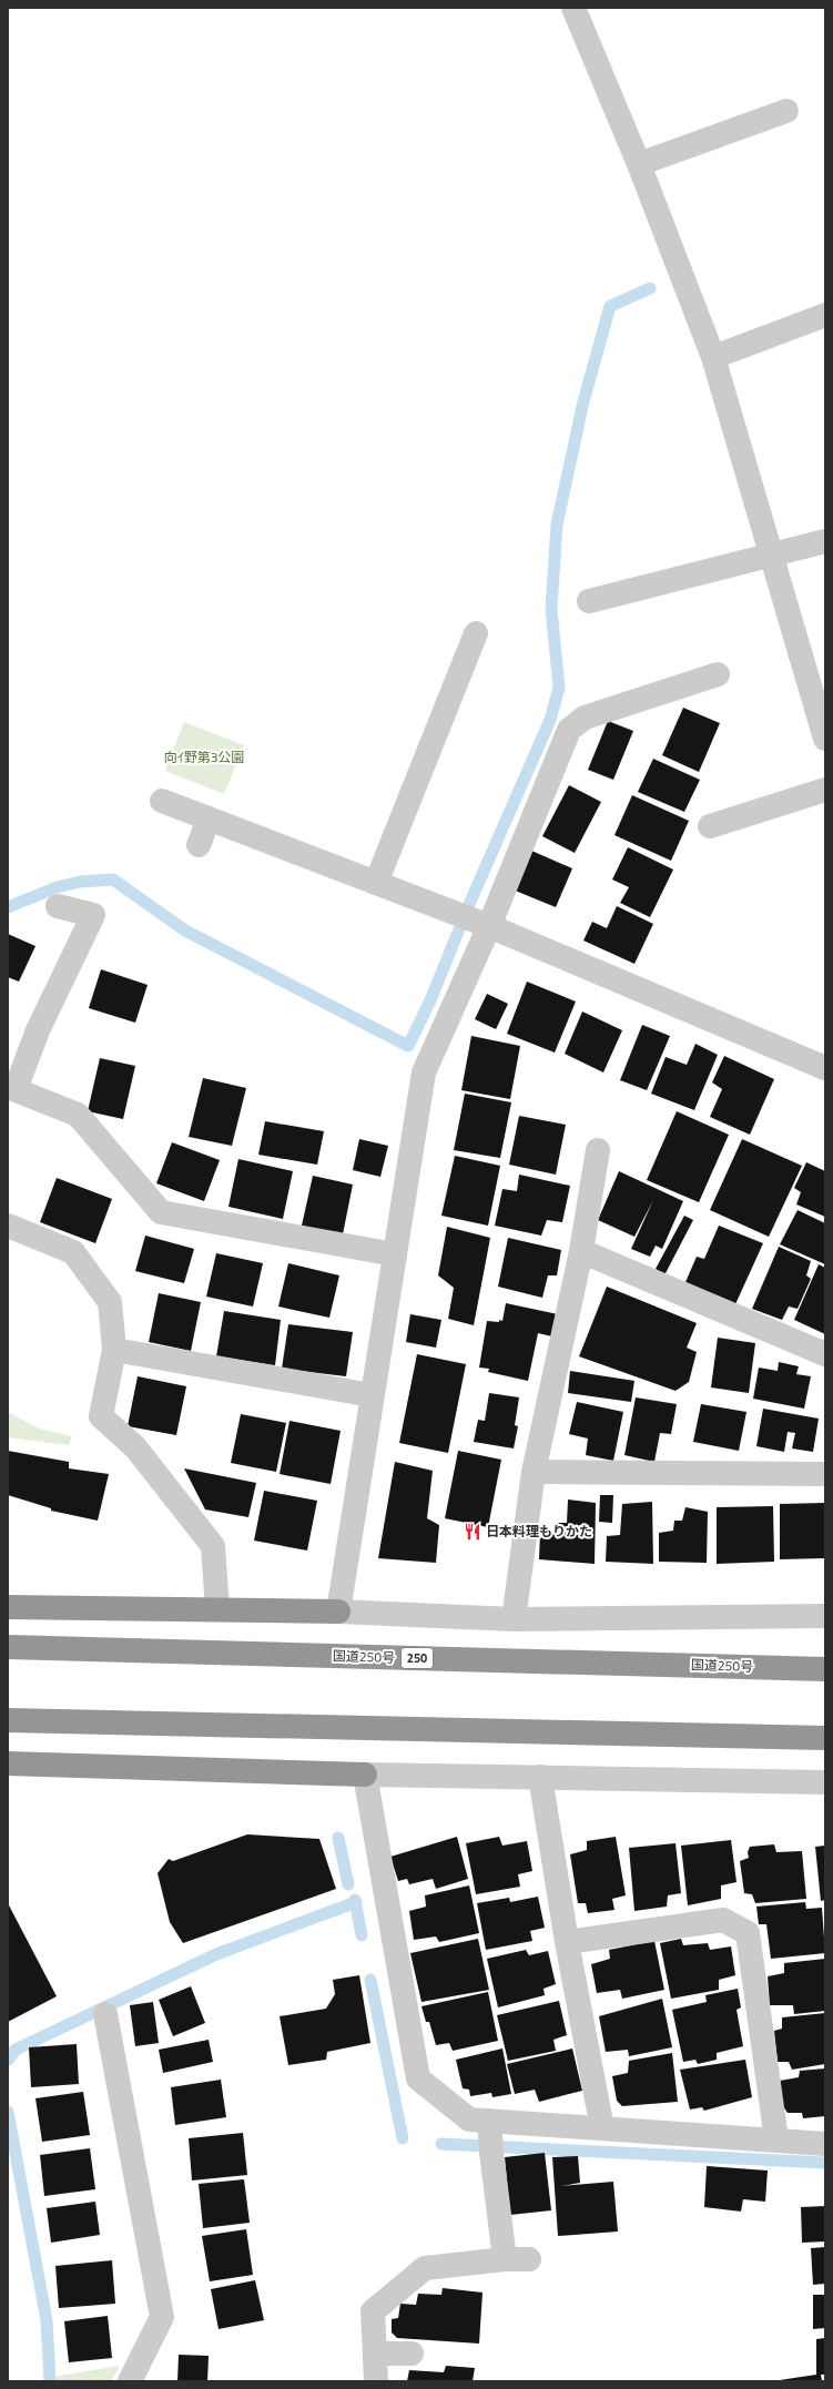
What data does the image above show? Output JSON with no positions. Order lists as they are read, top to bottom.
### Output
{
  "streets": {
    "highway": ["国道250号", "250"]
  },
  "parks": ["向ｲ野第3公園"],
  "places": {
    "restaurant": ["日本料理もりかた"]
  }
}
